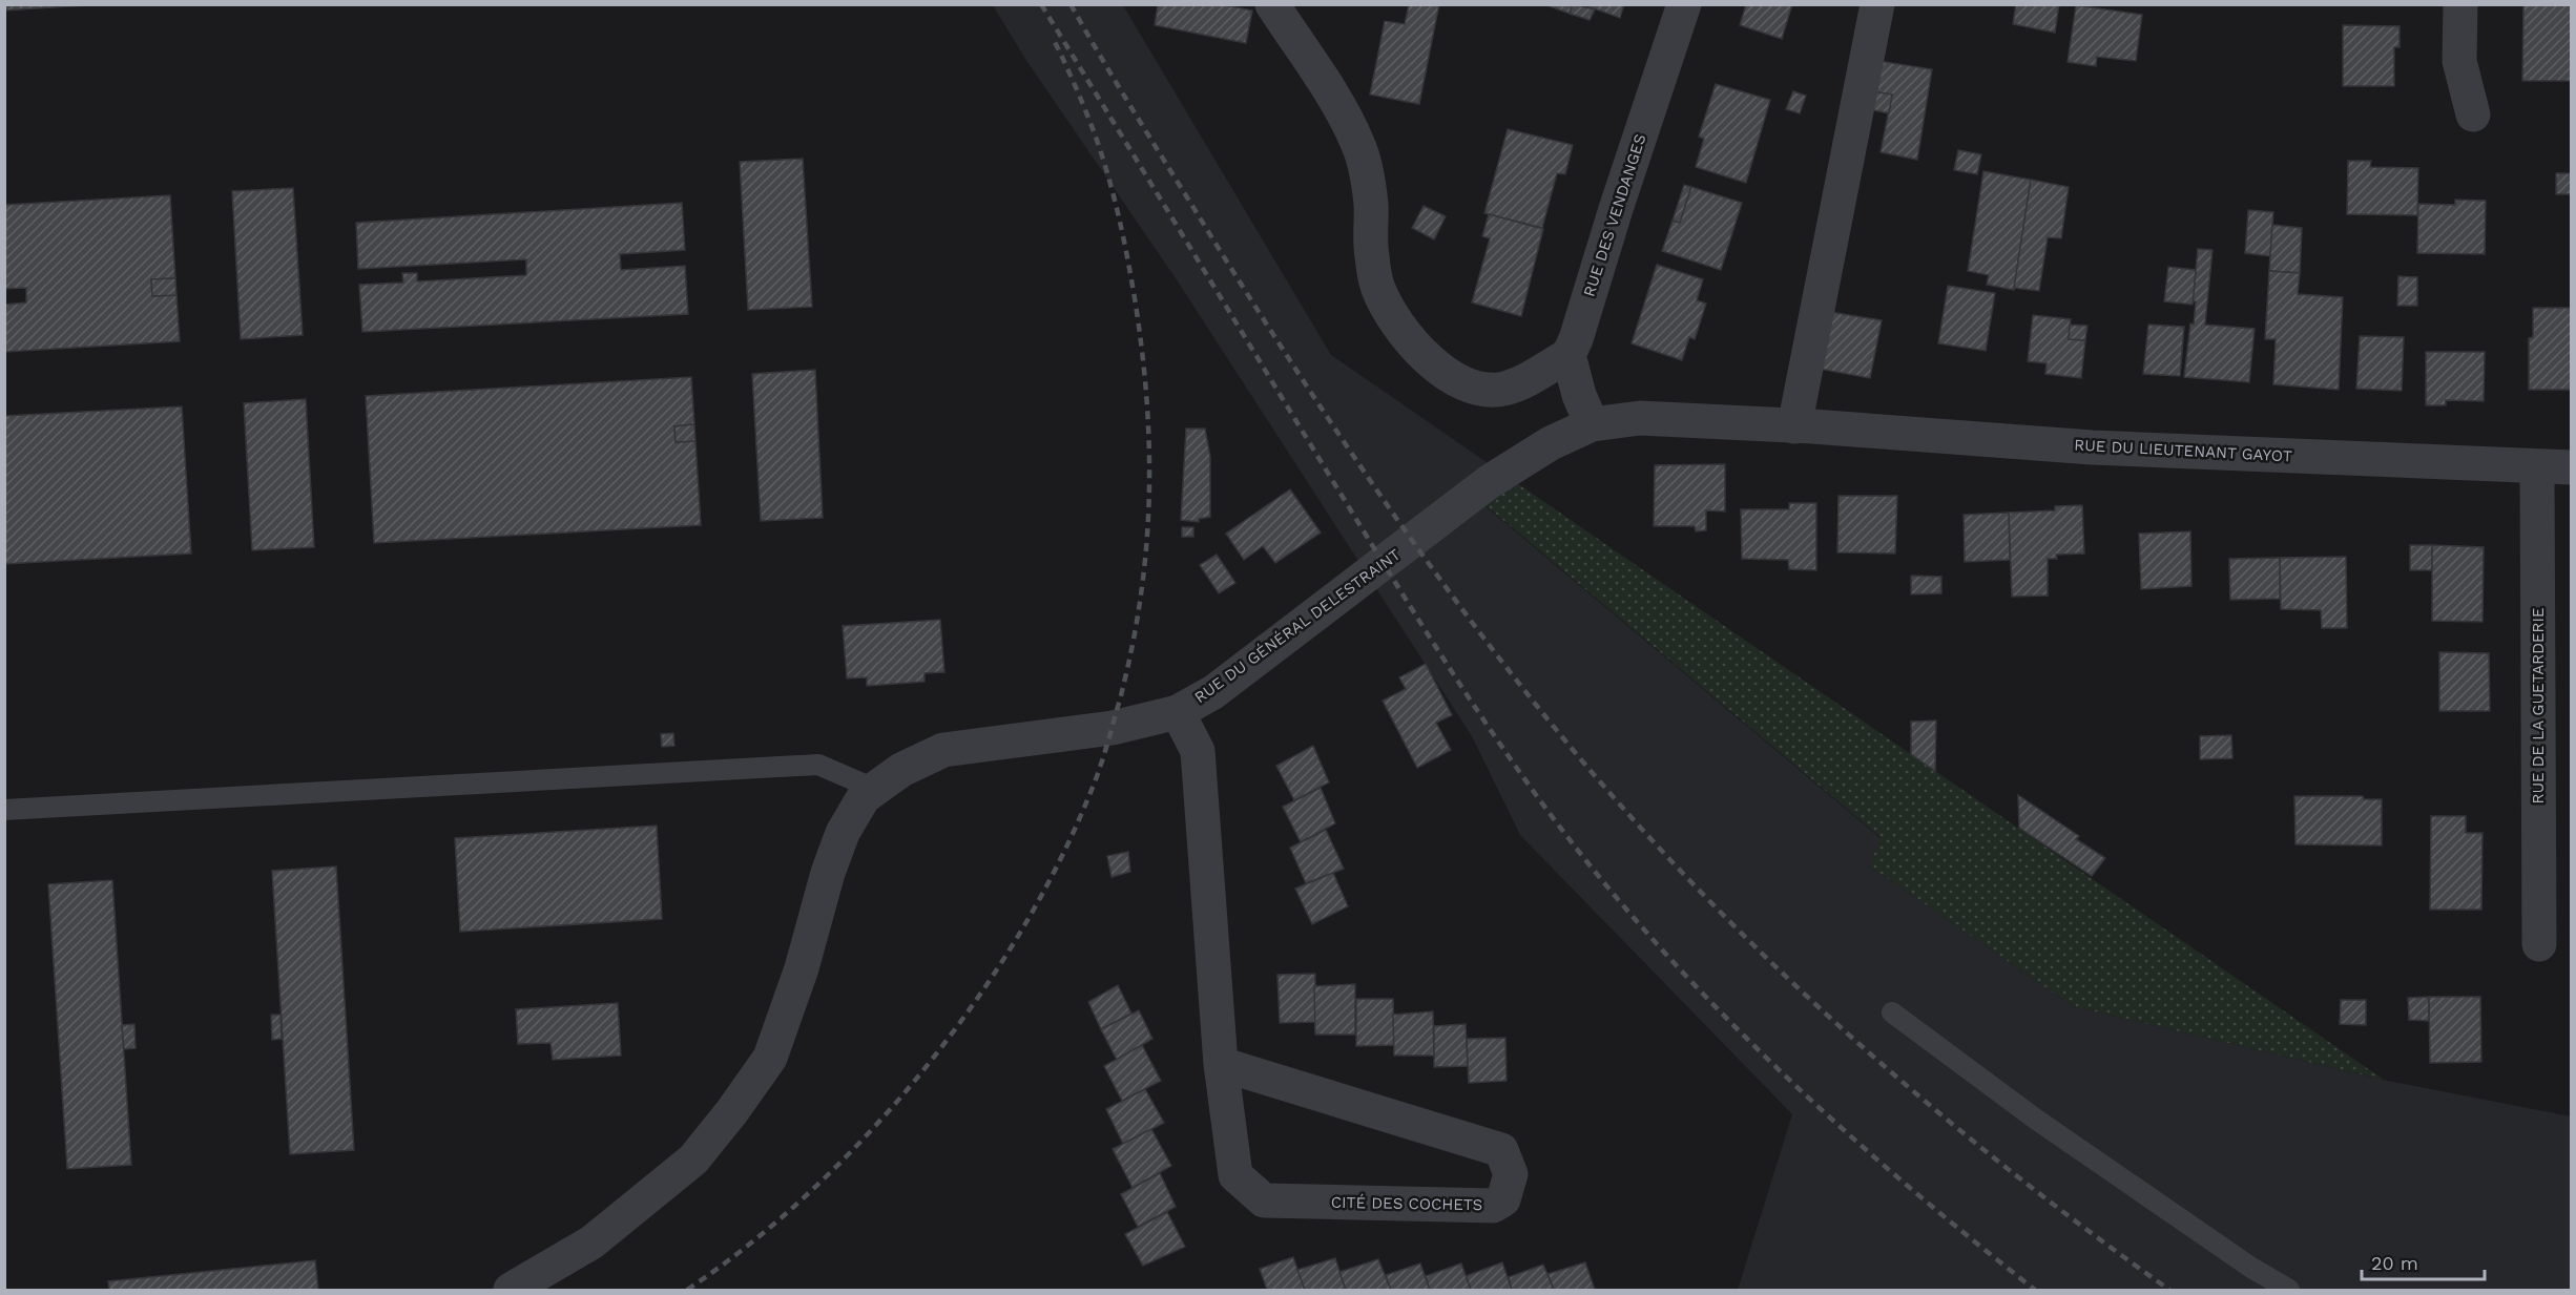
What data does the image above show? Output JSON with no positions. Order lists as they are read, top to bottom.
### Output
{
  "streets": {
    "street": [
      "RUE DES VENDANGES",
      "RUE DU LIEUTENANT GAYOT",
      "RUE DU GÉNÉRAL DELESTRAINT",
      "RUE DE LA GUETARDERIE",
      "CITÉ DES COCHETS"
    ]
  },
  "crossings": [
    ["RUE DU LIEUTENANT GAYOT", "RUE DU GÉNÉRAL DELESTRAINT"],
    ["RUE DU LIEUTENANT GAYOT", "RUE DE LA GUETARDERIE"],
    ["RUE DU GÉNÉRAL DELESTRAINT", "CITÉ DES COCHETS"]
  ],
  "scale_bar": "20 m"
}
